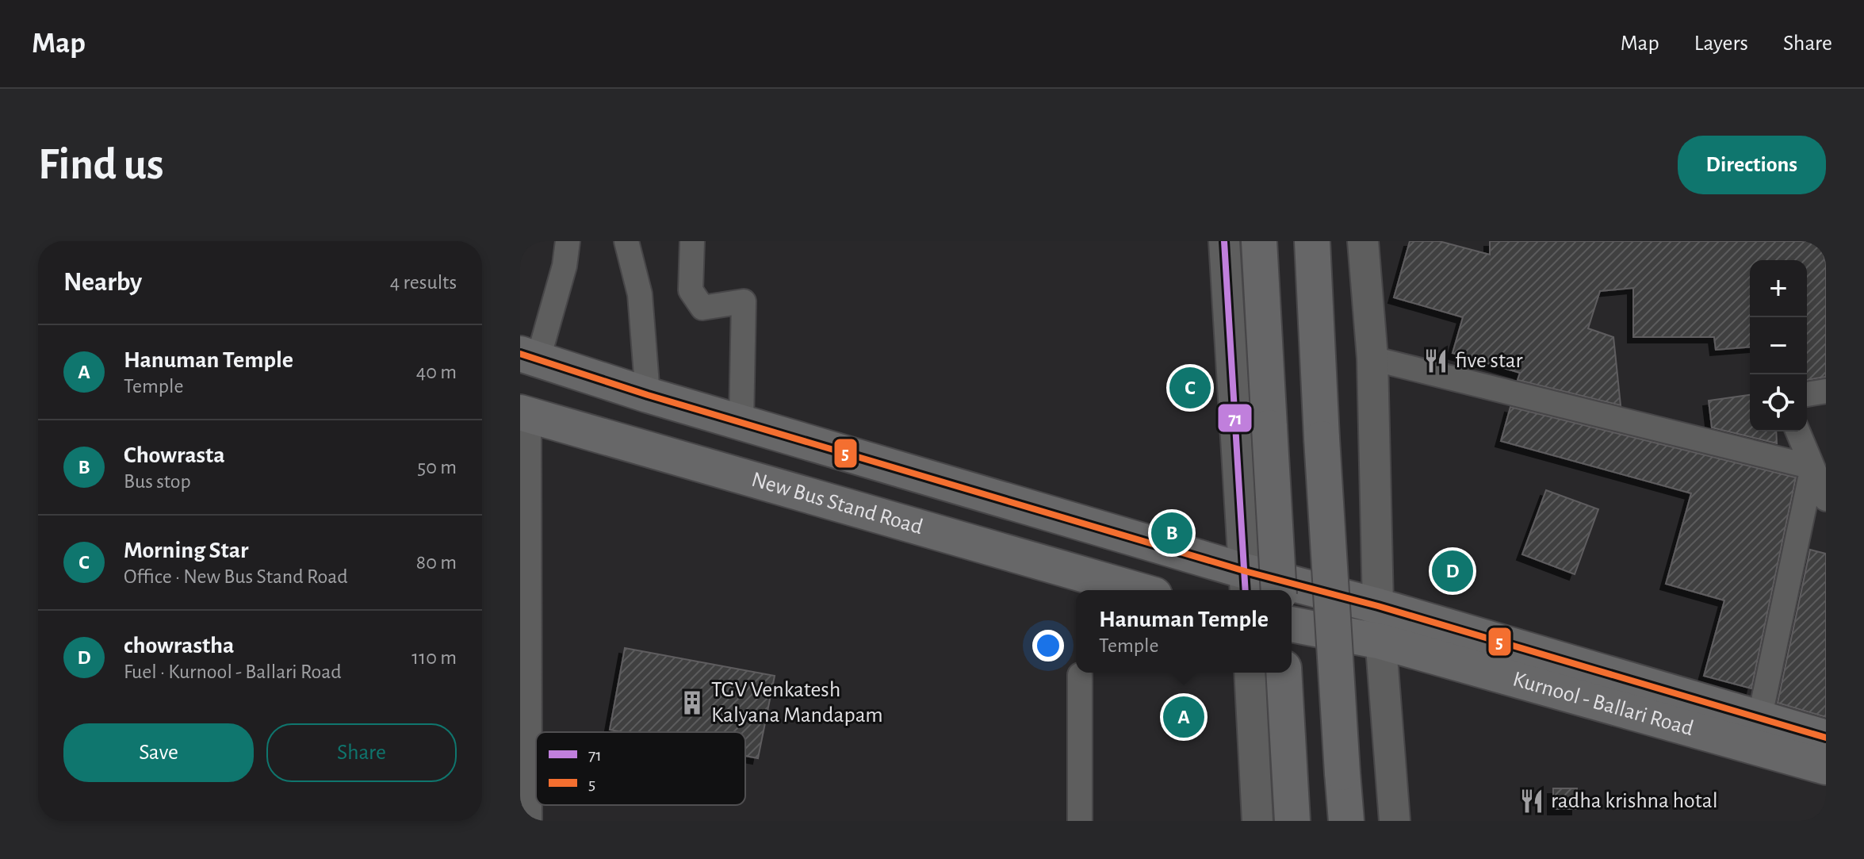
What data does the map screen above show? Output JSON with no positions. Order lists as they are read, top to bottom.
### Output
{
  "streets": {
    "main road": ["New Bus Stand Road", "Kurnool - Ballari Road"]
  },
  "places": {
    "restaurant": ["five star", "radha krishna hotal"],
    "building": ["TGV Venkatesh Kalyana Mandapam"]
  },
  "lines": ["transit line 71", "transit line 5"],
  "legend": ["71", "5"],
  "page": {
    "header": "Map",
    "nav": ["Map", "Layers", "Share"],
    "buttons": [
      "Directions",
      ["Save", "Share"]
    ],
    "title": "Find us",
    "heading": ["Nearby", "4 results"],
    "map_buttons": ["+", "−"],
    "list": [
      {
        "mark": "A",
        "name": "Hanuman Temple",
        "note": "Temple",
        "value": "40 m"
      },
      {
        "mark": "B",
        "name": "Chowrasta",
        "note": "Bus stop",
        "value": "50 m"
      },
      {
        "mark": "C",
        "name": "Morning Star",
        "note": "Office · New Bus Stand Road",
        "value": "80 m"
      },
      {
        "mark": "D",
        "name": "chowrastha",
        "note": "Fuel · Kurnool - Ballari Road",
        "value": "110 m"
      }
    ],
    "pins": [
      "C",
      "B",
      "D",
      "A"
    ],
    "popup": ["Hanuman Temple", "Temple"]
  }
}
